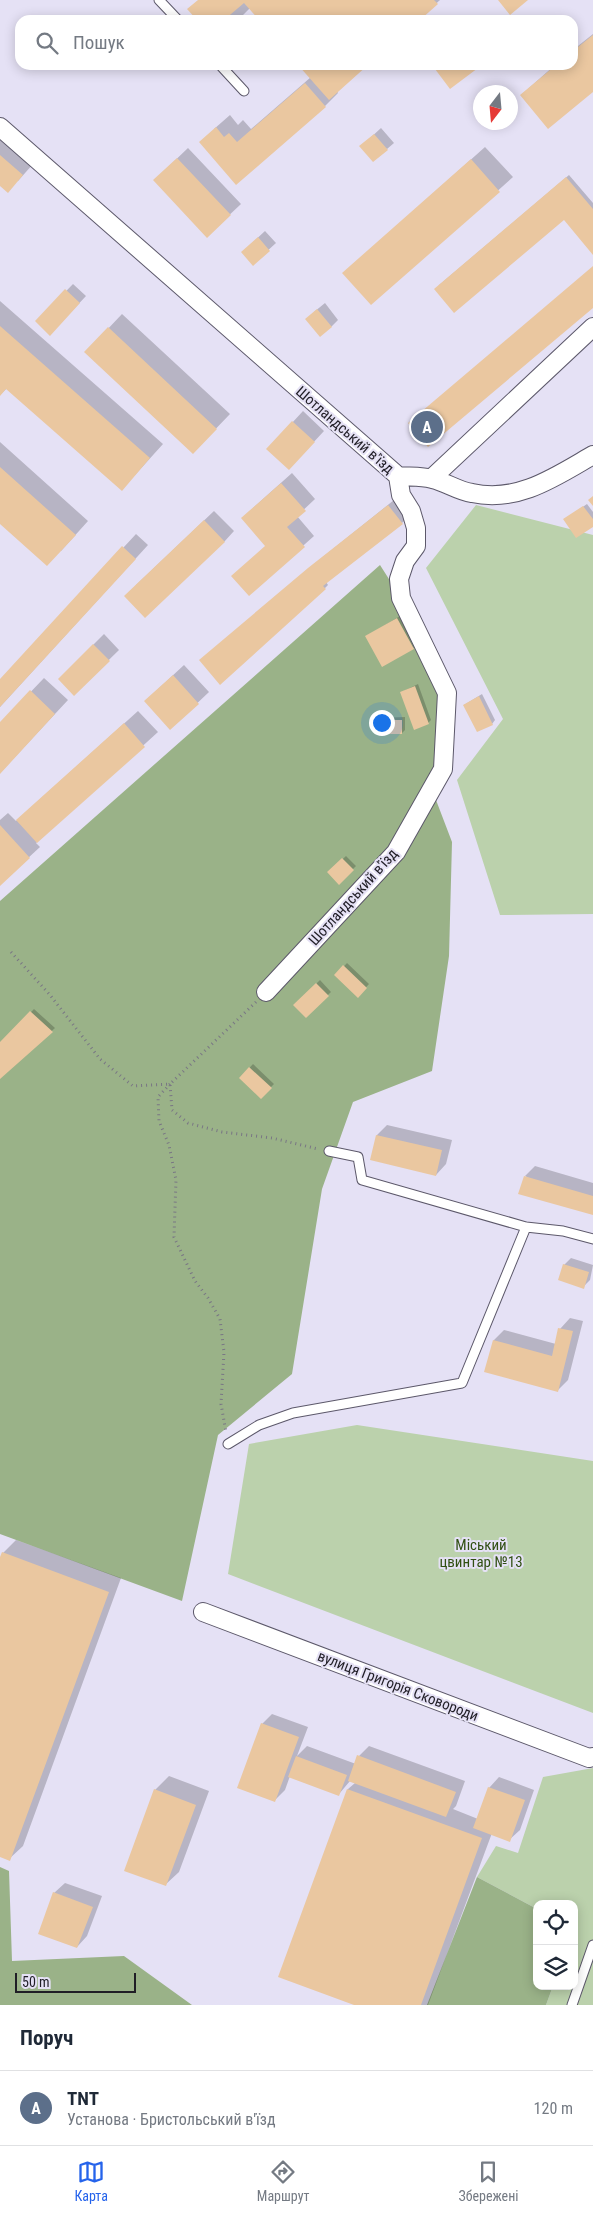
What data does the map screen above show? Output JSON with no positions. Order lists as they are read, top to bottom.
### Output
{
  "streets": {
    "street": ["Шотландський в'їзд", "вулиця Григорія Сковороди"]
  },
  "parks": ["Міський цвинтар №13"],
  "scale_bar": "50 m",
  "north": "bottom",
  "page": {
    "search": "Пошук",
    "pins": "A",
    "scale": "50 m",
    "heading": "Поруч",
    "list": [
      {
        "mark": "A",
        "name": "TNT",
        "note": "Установа · Бристольський в'їзд",
        "value": "120 m"
      }
    ],
    "nav": ["Карта", "Маршрут", "Збережені"]
  }
}
